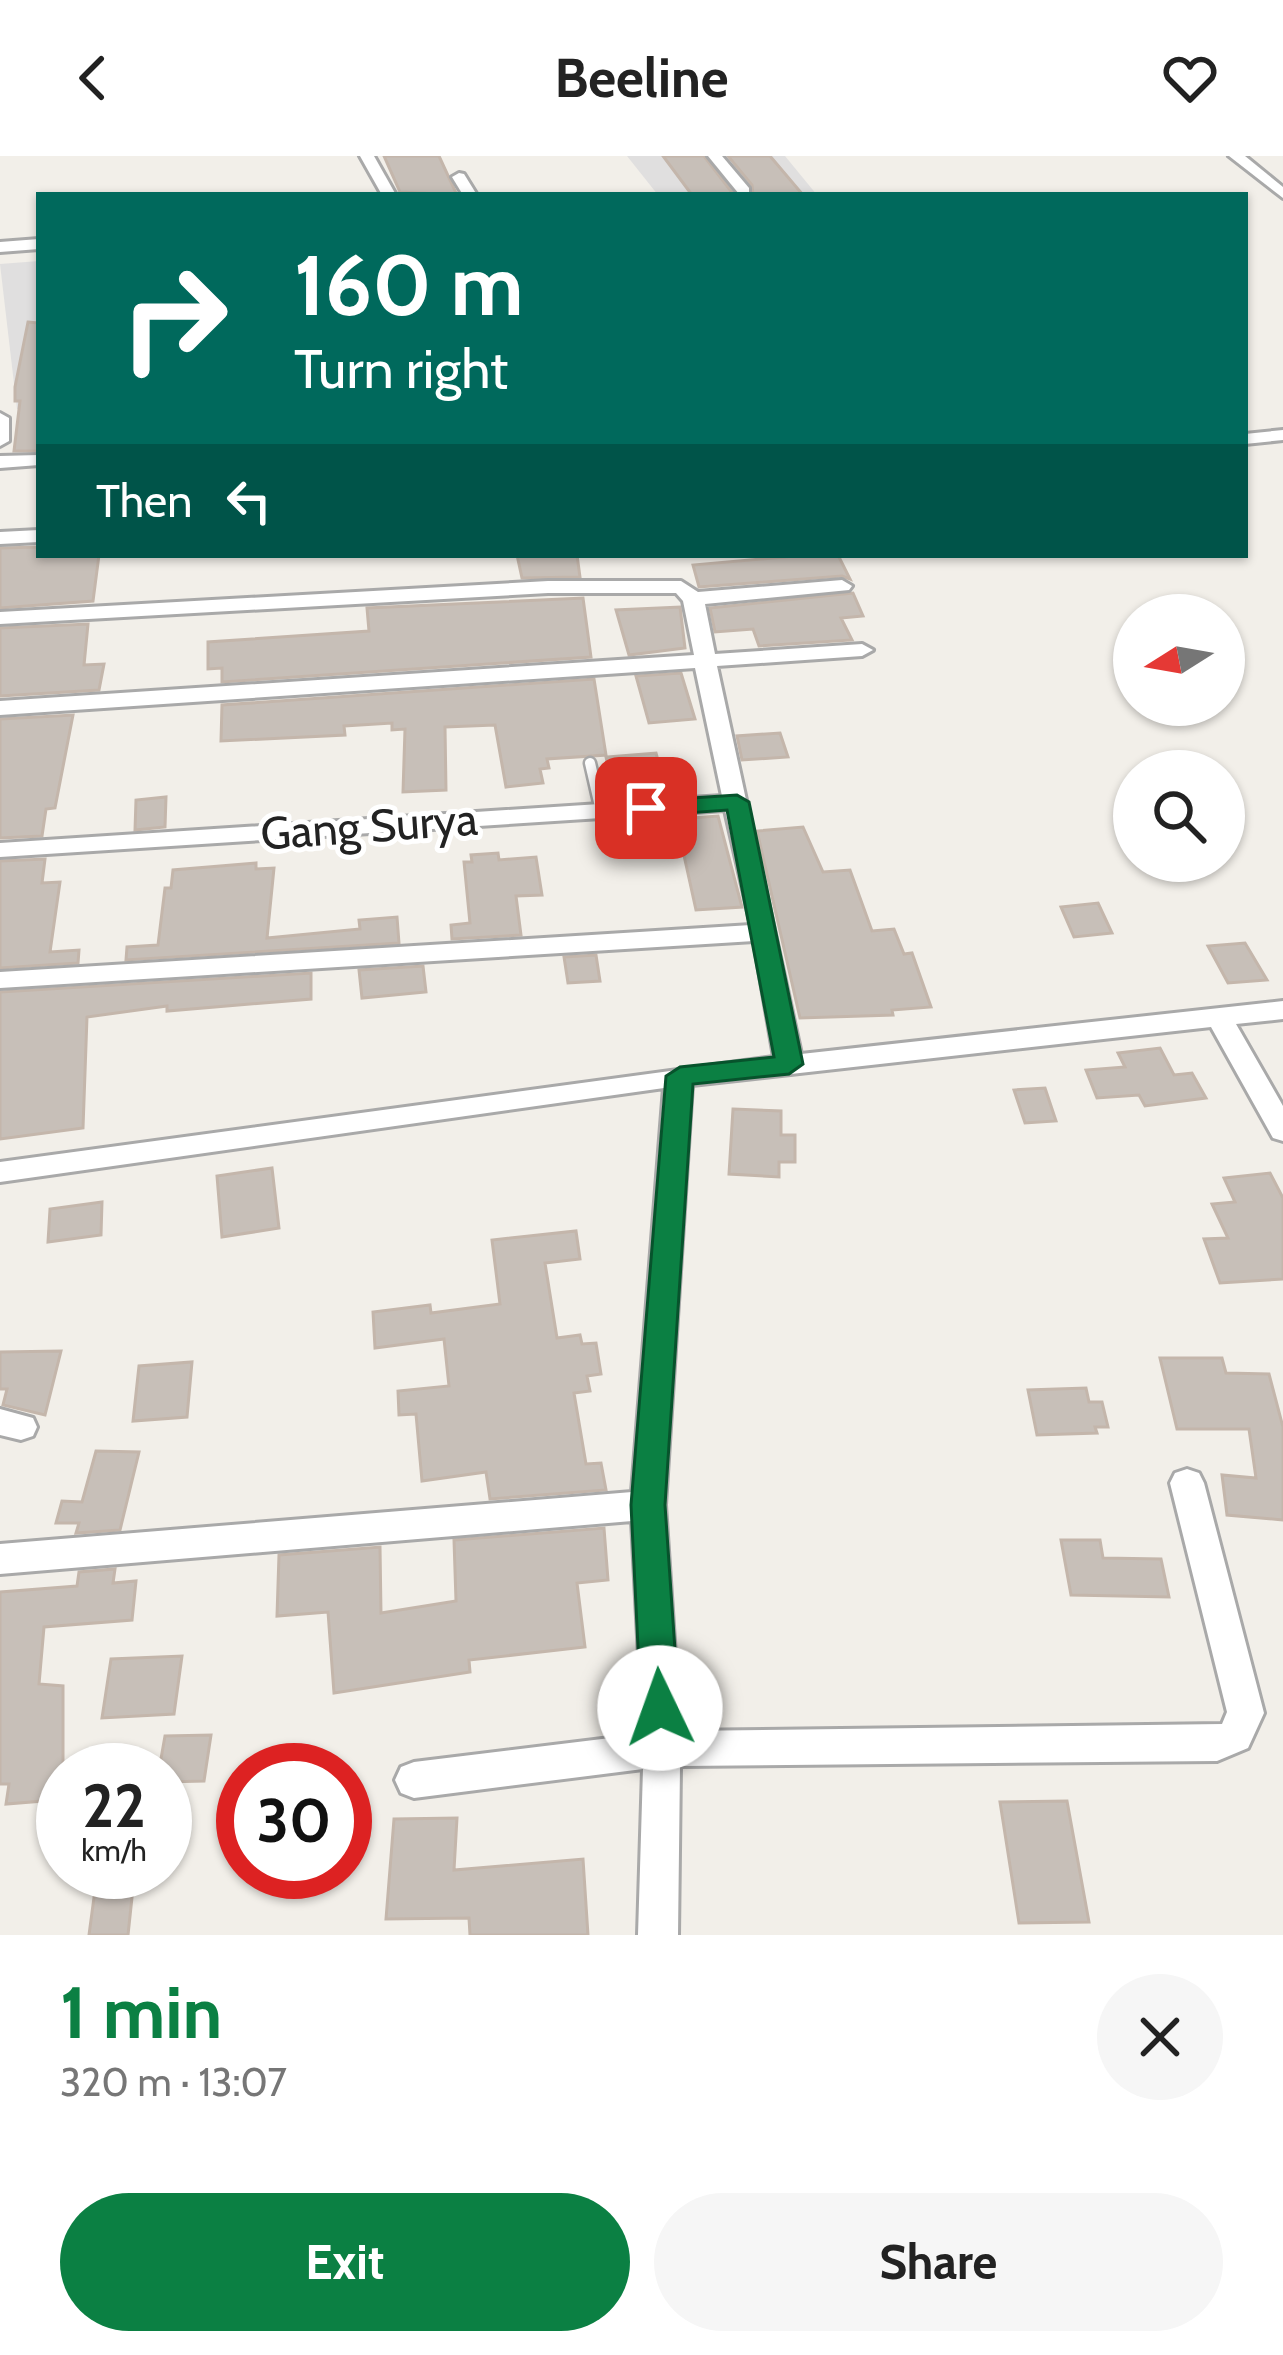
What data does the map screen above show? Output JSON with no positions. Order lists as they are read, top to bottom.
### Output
{
  "streets": {
    "street": ["Gang Surya"]
  },
  "north": "left",
  "page": {
    "header": "Beeline",
    "turn": ["160 m", "Turn right"],
    "then": "Then",
    "speed": "22 km/h",
    "limit": "30",
    "heading": ["1 min", "320 m · 13:07"],
    "buttons": ["Exit", "Share"]
  }
}
